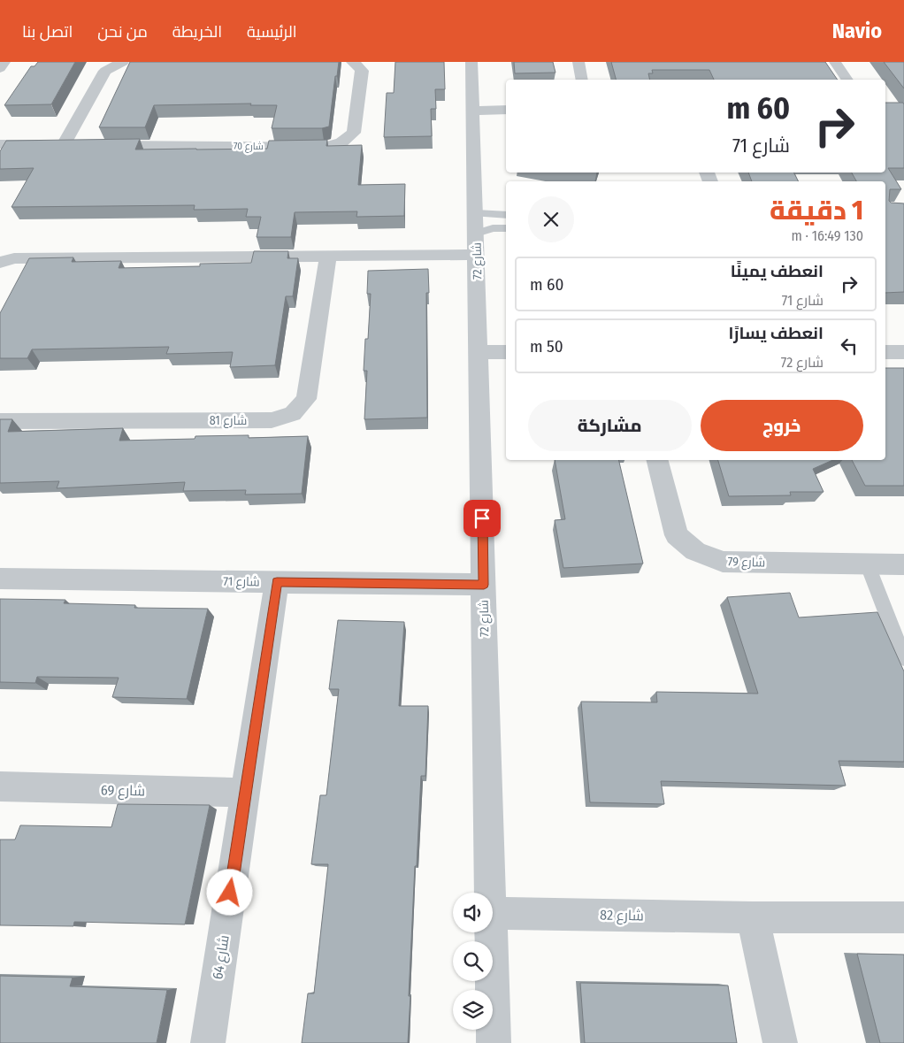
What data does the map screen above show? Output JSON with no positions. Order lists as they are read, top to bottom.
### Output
{
  "streets": {
    "street": [
      "شارع 70",
      "شارع 72",
      "شارع 81",
      "شارع 79",
      "شارع 71",
      "شارع 69",
      "شارع 82",
      "شارع 64"
    ]
  },
  "crossings": [
    ["شارع 72", "شارع 71"],
    ["شارع 71", "شارع 64"],
    ["شارع 69", "شارع 64"]
  ],
  "page": {
    "header": "Navio",
    "nav": [
      "الرئيسية",
      "الخريطة",
      "من نحن",
      "اتصل بنا"
    ],
    "turn": ["60 m", "شارع 71"],
    "heading": ["1 دقيقة", "130 m · 16:49"],
    "list": [
      {
        "name": "انعطف يمينًا",
        "note": "شارع 71",
        "value": "60 m"
      },
      {
        "name": "انعطف يسارًا",
        "note": "شارع 72",
        "value": "50 m"
      }
    ],
    "buttons": ["خروج", "مشاركة"]
  }
}
